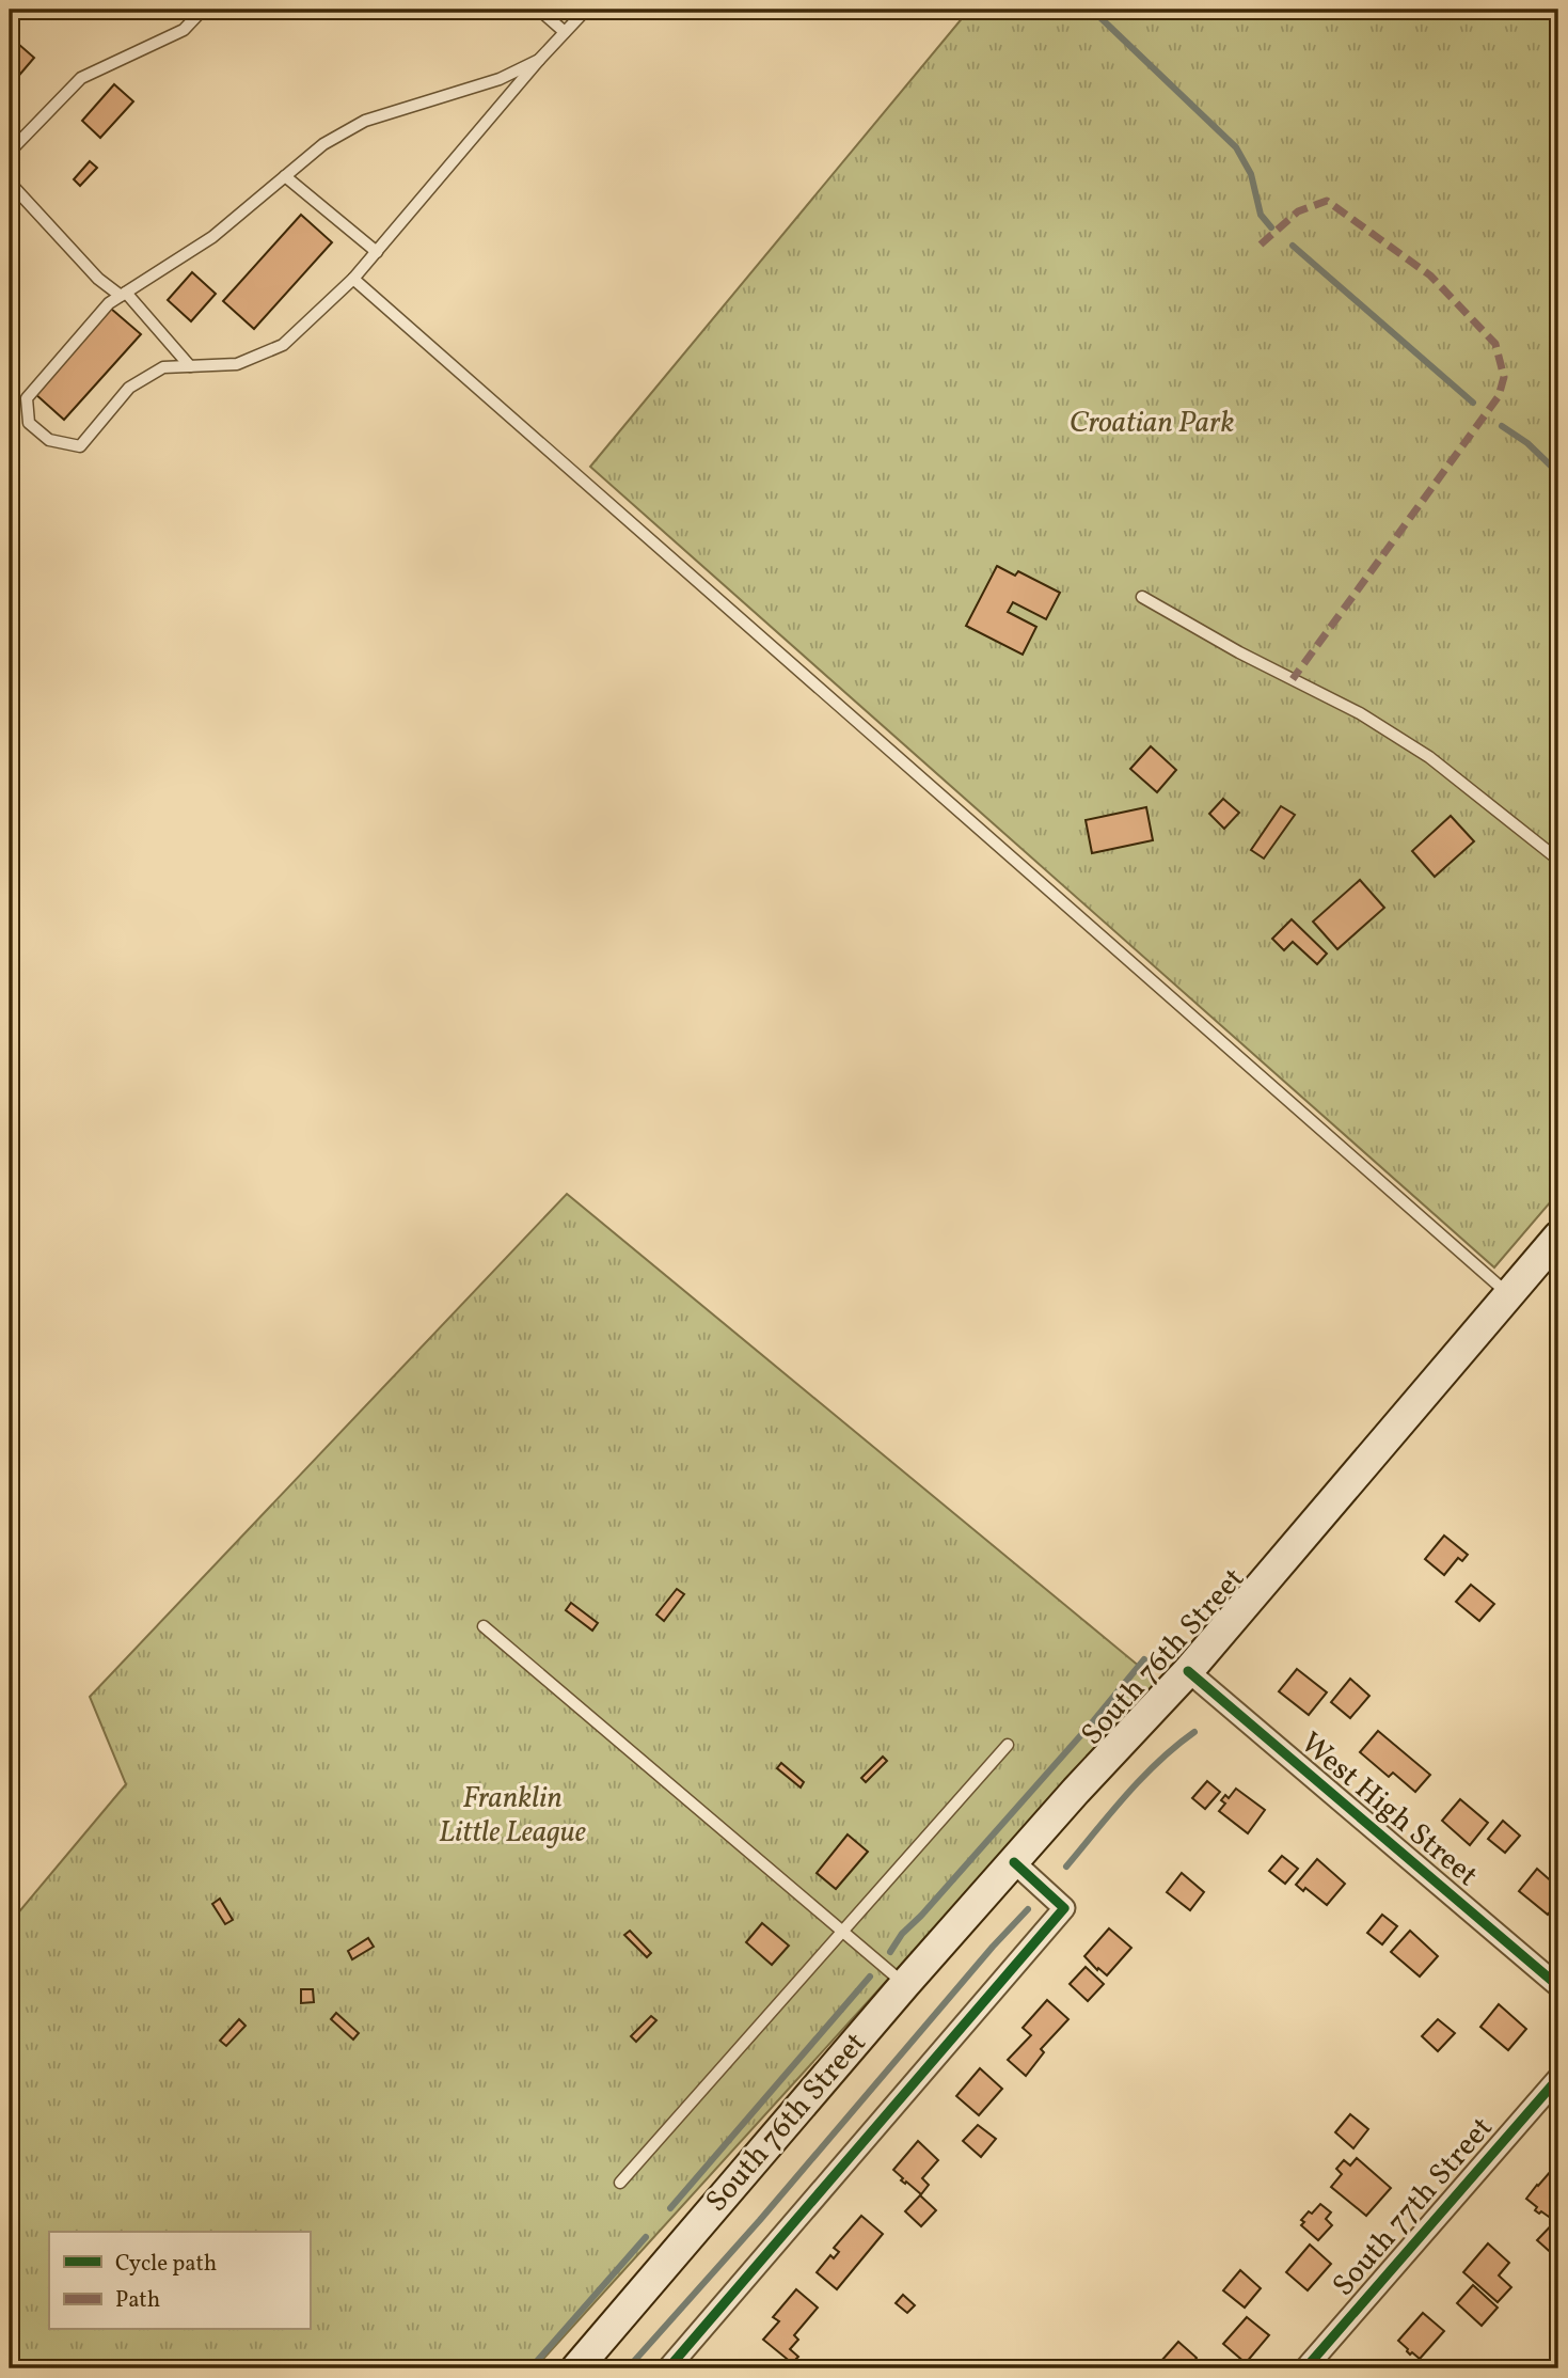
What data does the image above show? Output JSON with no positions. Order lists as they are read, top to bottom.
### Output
{
  "streets": {
    "main road": ["South 76th Street"],
    "street": ["West High Street", "South 77th Street"]
  },
  "crossings": [
    ["South 76th Street", "West High Street"]
  ],
  "parks": ["Croatian Park", "Franklin Little League"],
  "legend": ["Cycle path", "Path"]
}
